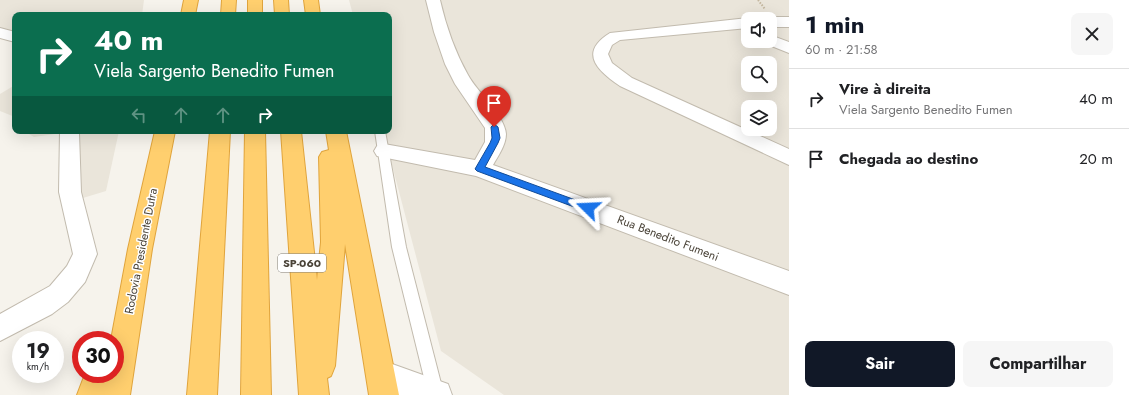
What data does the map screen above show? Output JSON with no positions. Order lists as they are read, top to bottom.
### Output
{
  "streets": {
    "highway": ["Rodovia Presidente Dutra", "SP-060"],
    "street": ["Rua Benedito Fumeni"]
  },
  "page": {
    "heading": ["1 min", "60 m · 21:58"],
    "turn": ["40 m", "Viela Sargento Benedito Fumen"],
    "list": [
      {
        "name": "Vire à direita",
        "note": "Viela Sargento Benedito Fumen",
        "value": "40 m"
      },
      {
        "name": "Chegada ao destino",
        "value": "20 m"
      }
    ],
    "speed": "19 km/h",
    "limit": "30",
    "buttons": ["Sair", "Compartilhar"]
  }
}
